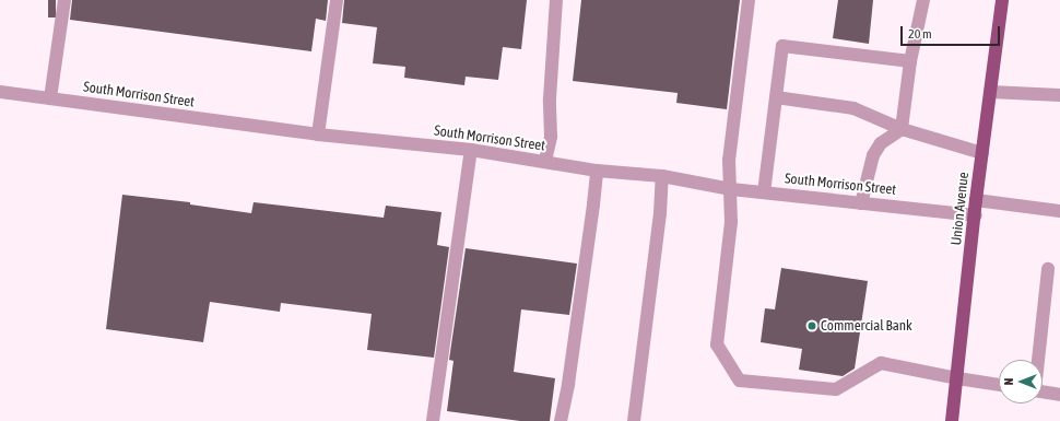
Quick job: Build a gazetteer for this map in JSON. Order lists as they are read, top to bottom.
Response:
{
  "streets": {
    "main road": ["Union Avenue"],
    "street": ["South Morrison Street"]
  },
  "crossings": [
    ["South Morrison Street", "Union Avenue"]
  ],
  "places": ["Commercial Bank"],
  "scale_bar": "20 m",
  "north": "left"
}
